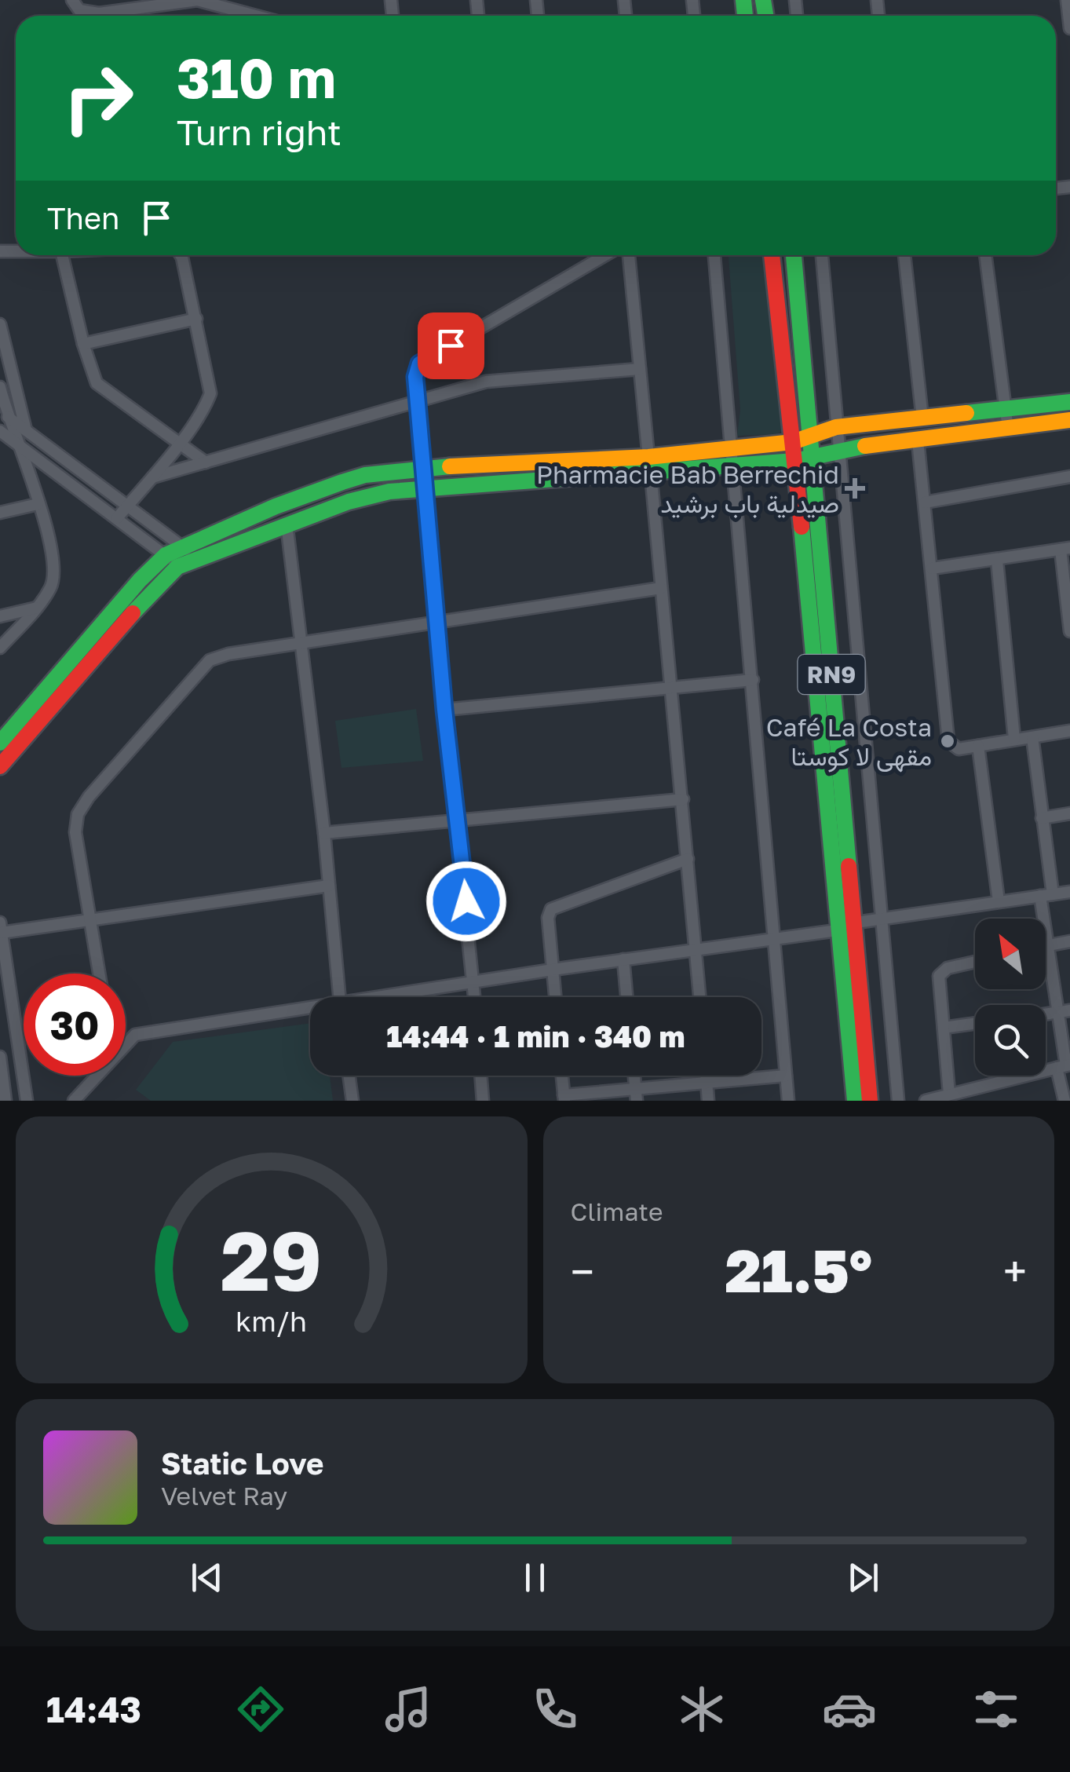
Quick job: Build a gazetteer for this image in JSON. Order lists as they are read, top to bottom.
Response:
{
  "streets": {
    "main road": ["RN9"]
  },
  "places": {
    "health": ["Pharmacie Bab Berrechid صيدلية باب برشيد"],
    "other": ["Café La Costa مقهى لا كوستا"]
  },
  "north": "top left",
  "page": {
    "turn": ["310 m", "Turn right"],
    "then": "Then",
    "limit": "30",
    "trip": "14:44 · 1 min · 340 m",
    "tile": "Climate",
    "heat": ["−", "21.5°", "+"],
    "song": ["Static Love", "Velvet Ray"],
    "tabs": "14:43",
    "gauge": ["29", "km/h"]
  }
}
